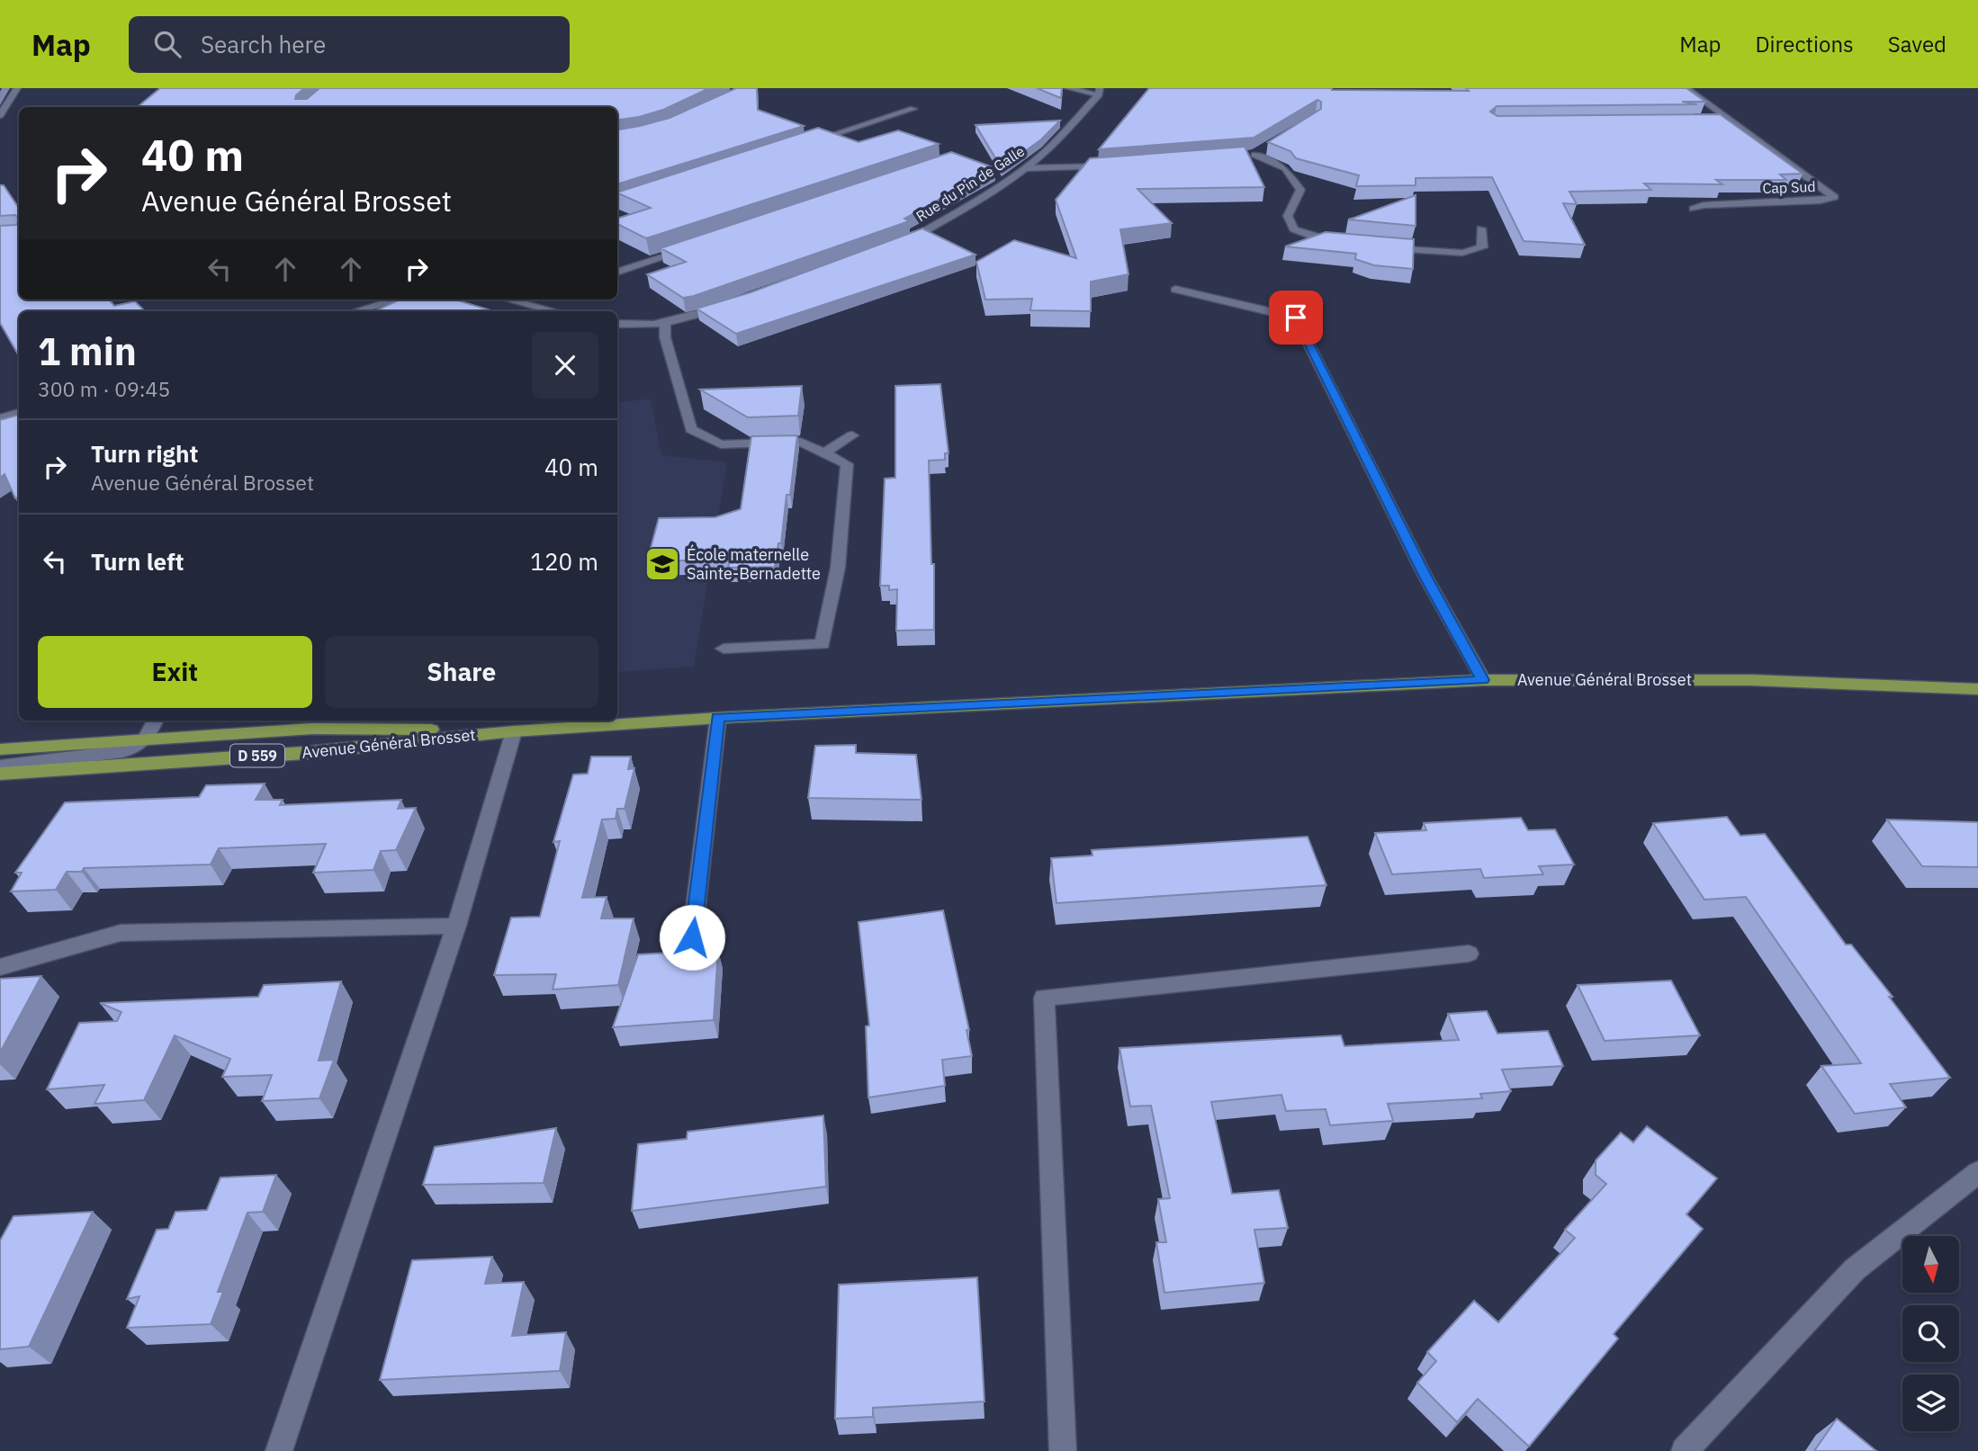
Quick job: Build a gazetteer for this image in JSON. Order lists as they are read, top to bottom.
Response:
{
  "streets": {
    "main road": ["Avenue Général Brosset", "D 559"],
    "street": ["Rue du Pin de Galle", "Cap Sud"]
  },
  "places": {
    "school or university": ["École maternelle Sainte-Bernadette"]
  },
  "north": "bottom",
  "page": {
    "header": "Map",
    "search": "Search here",
    "nav": ["Map", "Directions", "Saved"],
    "turn": ["40 m", "Avenue Général Brosset"],
    "heading": ["1 min", "300 m · 09:45"],
    "list": [
      {
        "name": "Turn right",
        "note": "Avenue Général Brosset",
        "value": "40 m"
      },
      {
        "name": "Turn left",
        "value": "120 m"
      }
    ],
    "buttons": ["Exit", "Share"]
  }
}
